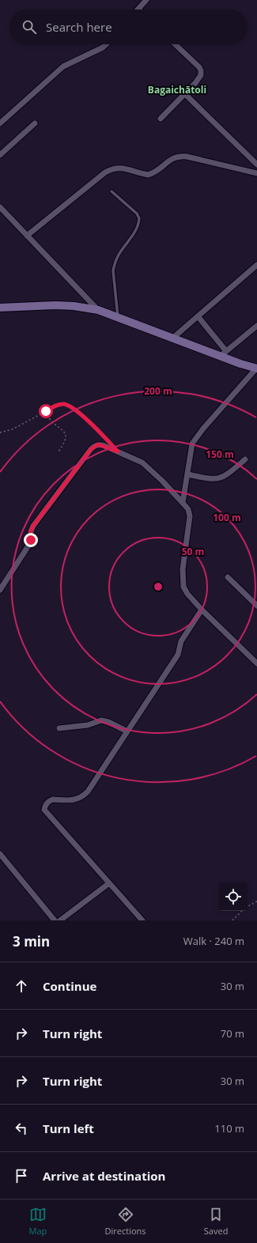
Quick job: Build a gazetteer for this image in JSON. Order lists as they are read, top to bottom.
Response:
{
  "districts": ["Bagaichātoli"],
  "page": {
    "search": "Search here",
    "heading": ["3 min", "Walk · 240 m"],
    "list": [
      ["Continue", "30 m"],
      ["Turn right", "70 m"],
      ["Turn right", "30 m"],
      ["Turn left", "110 m"],
      "Arrive at destination"
    ],
    "nav": ["Map", "Directions", "Saved"]
  },
  "rings": [
    "200 m",
    "150 m",
    "100 m",
    "50 m"
  ]
}
